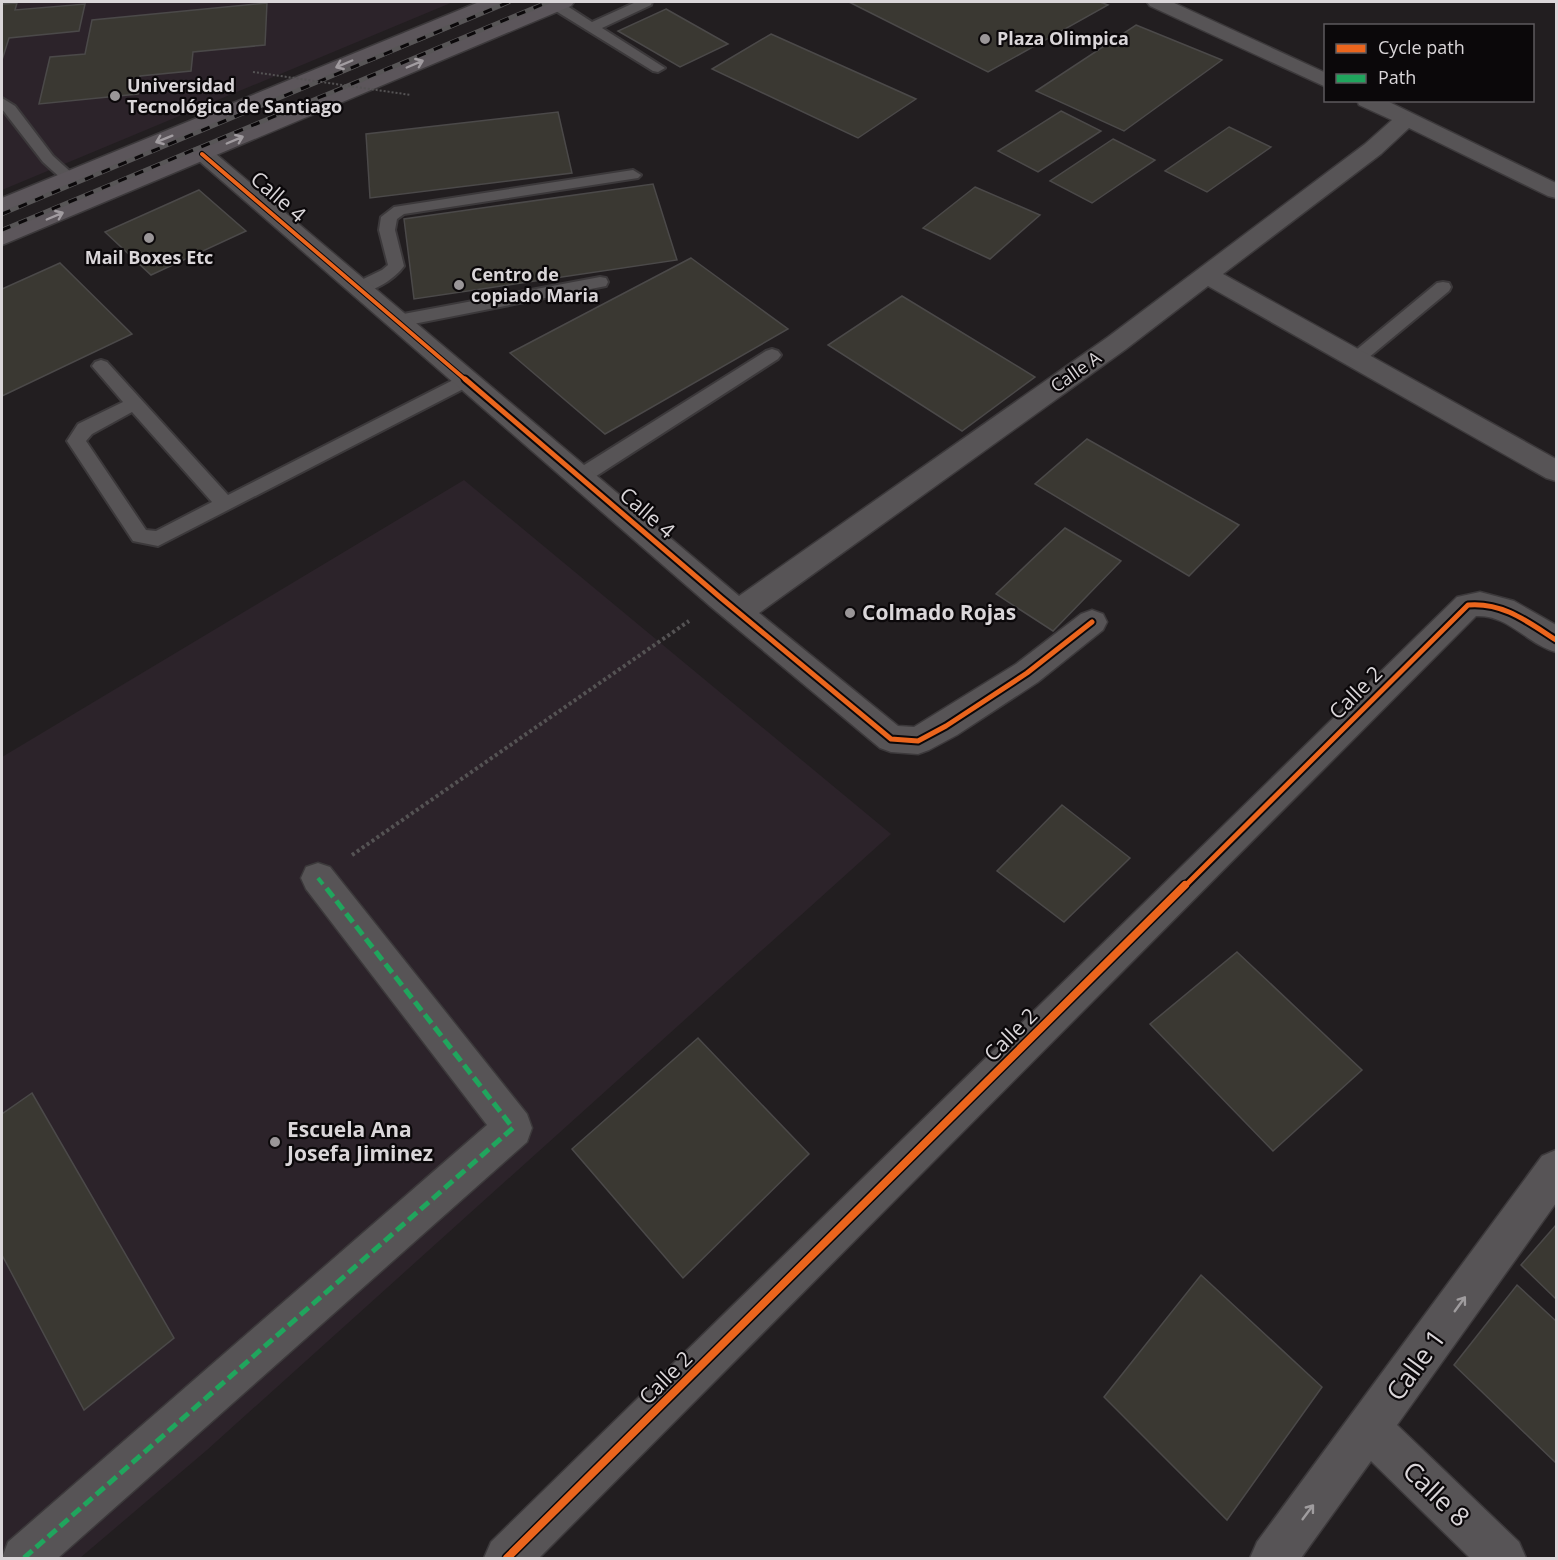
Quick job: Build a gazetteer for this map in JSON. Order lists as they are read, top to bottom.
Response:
{
  "streets": {
    "street": [
      "Calle 4",
      "Calle A",
      "Calle 2",
      "Calle 1",
      "Calle 8"
    ]
  },
  "crossings": [
    ["Calle 4", "Calle A"],
    ["Calle 1", "Calle 8"]
  ],
  "one_way": ["Calle 1"],
  "places": [
    "Plaza Olimpica",
    "Universidad Tecnológica de Santiago",
    "Mail Boxes Etc",
    "Centro de copiado Maria",
    "Colmado Rojas",
    "Escuela Ana Josefa Jiminez"
  ],
  "legend": ["Cycle path", "Path"]
}
